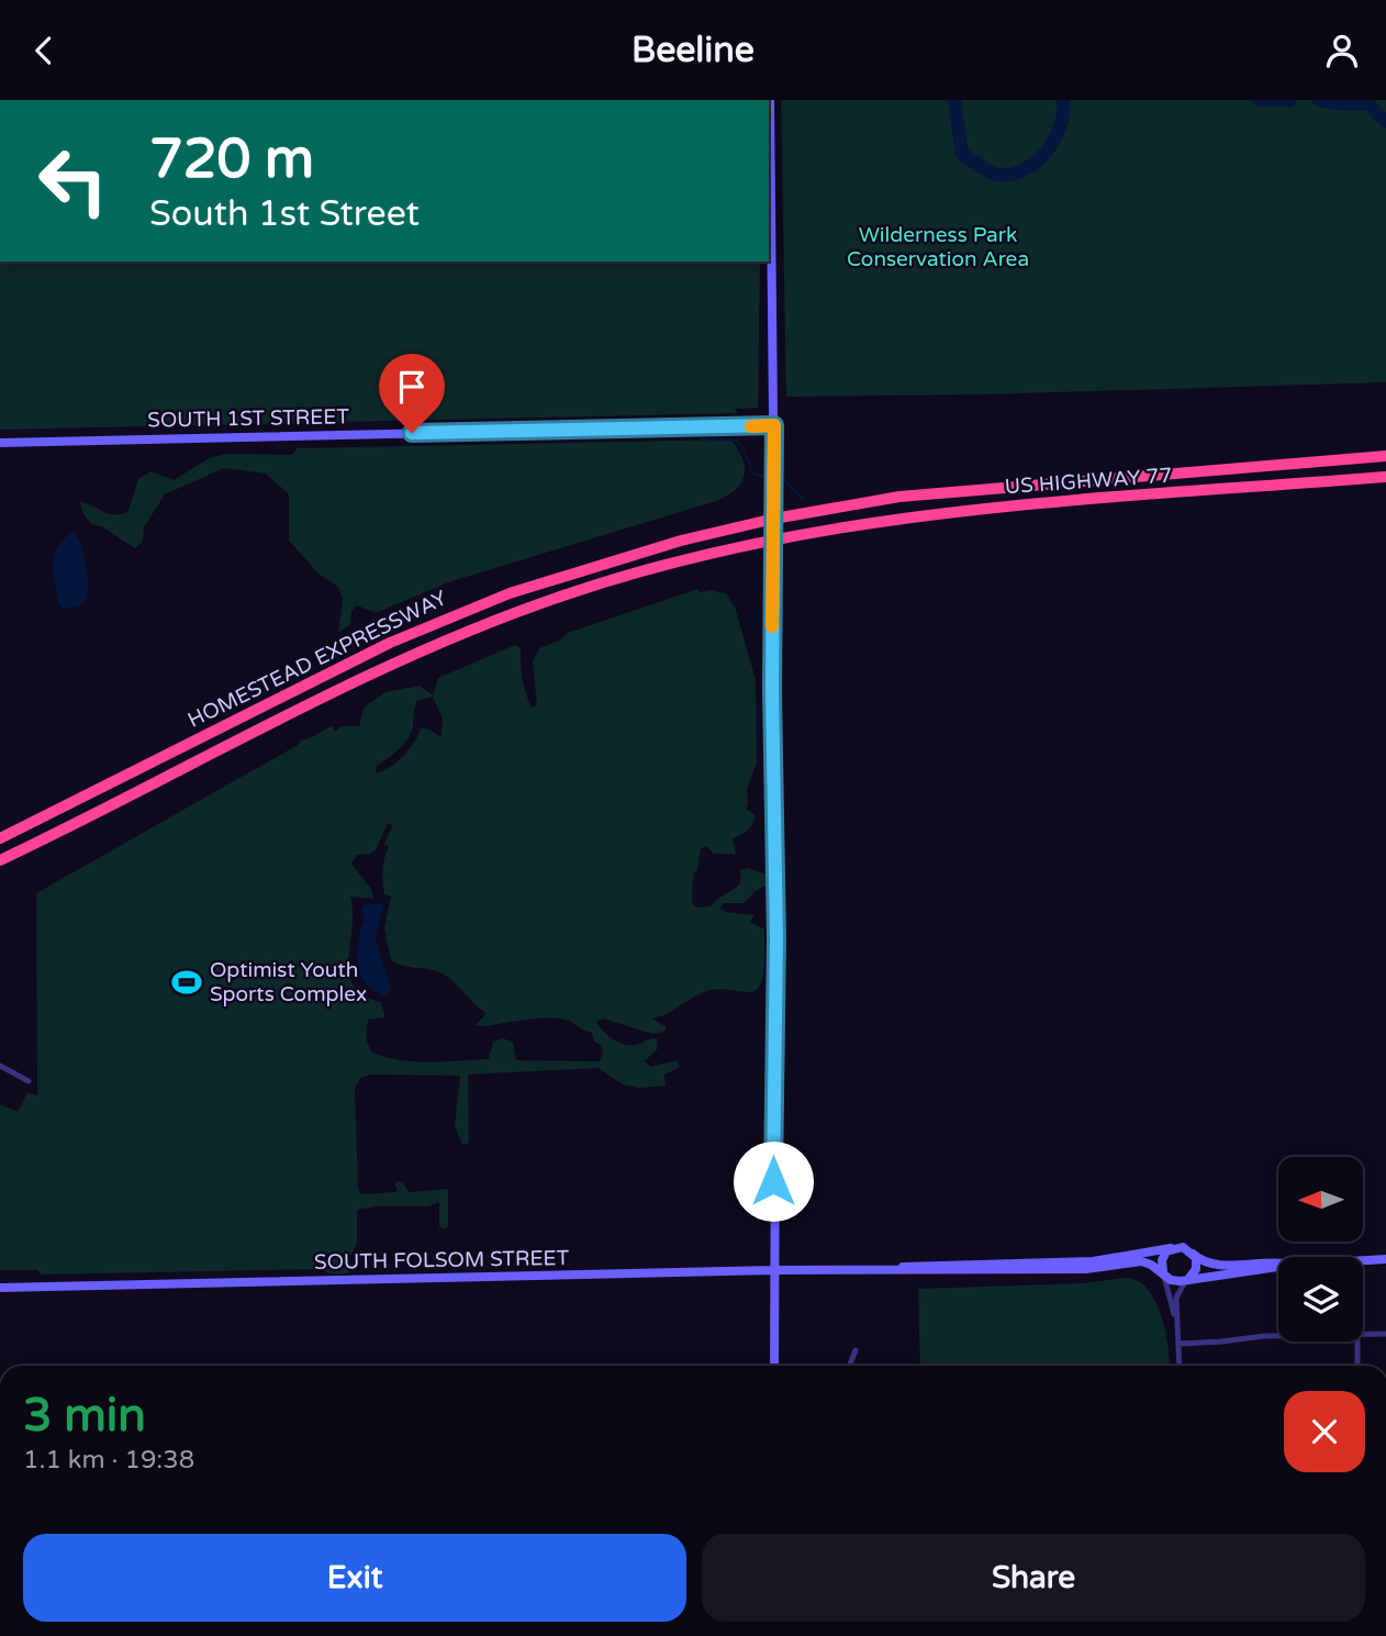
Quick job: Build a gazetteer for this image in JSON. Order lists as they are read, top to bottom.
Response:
{
  "streets": {
    "highway": ["US HIGHWAY 77", "HOMESTEAD EXPRESSWAY"],
    "street": ["SOUTH 1ST STREET", "SOUTH FOLSOM STREET"]
  },
  "crossings": [
    ["US HIGHWAY 77", "HOMESTEAD EXPRESSWAY"]
  ],
  "parks": ["Wilderness Park Conservation Area"],
  "places": {
    "sports": ["Optimist Youth Sports Complex"]
  },
  "north": "left",
  "page": {
    "header": "Beeline",
    "turn": ["720 m", "South 1st Street"],
    "heading": ["3 min", "1.1 km · 19:38"],
    "buttons": ["Exit", "Share"]
  }
}
